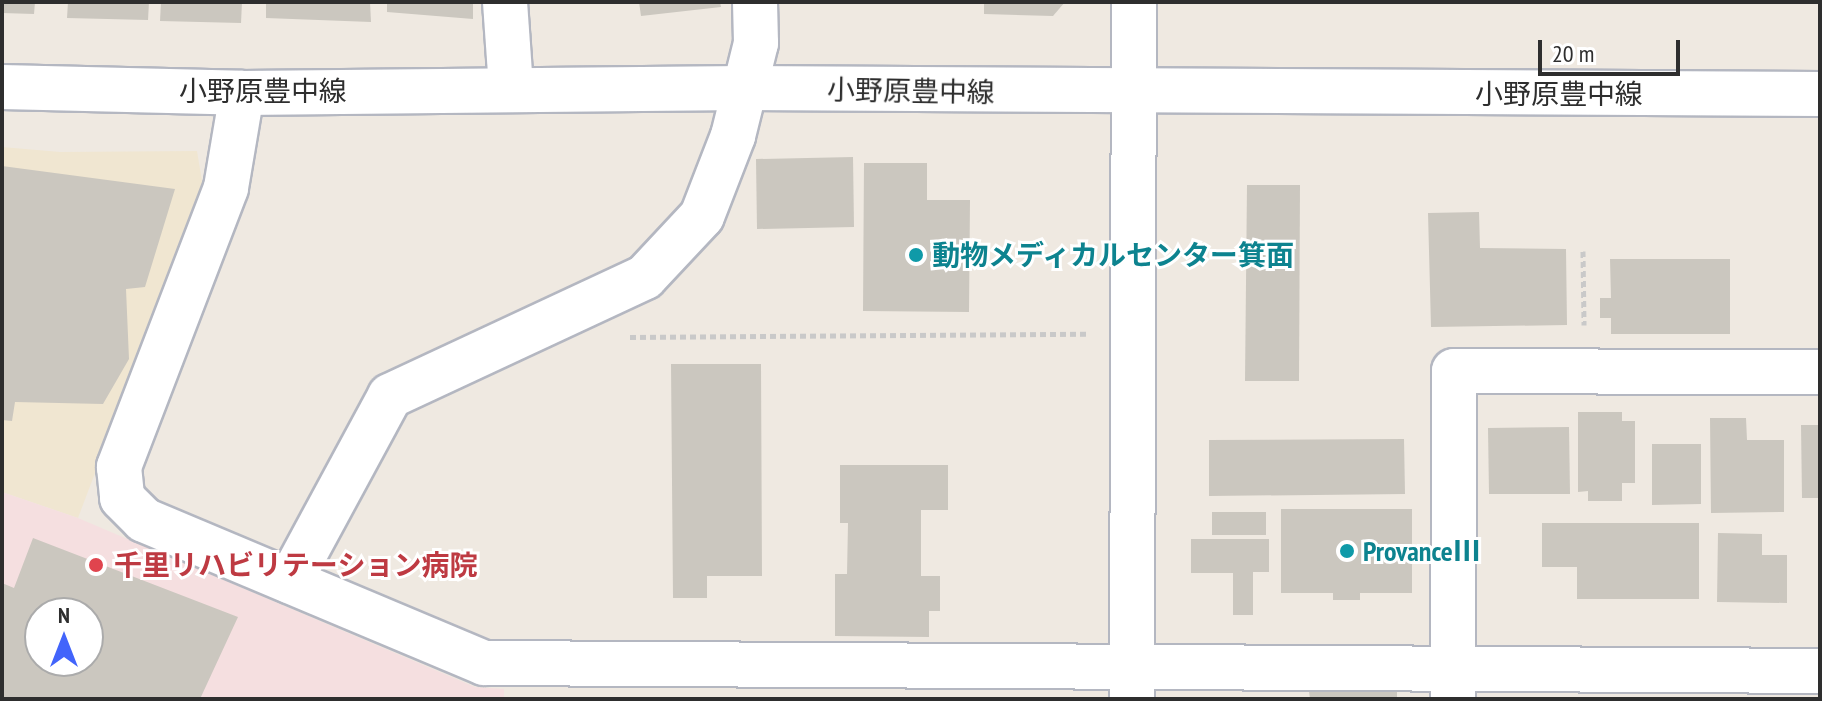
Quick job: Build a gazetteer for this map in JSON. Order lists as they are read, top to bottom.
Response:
{
  "streets": {
    "street": ["小野原豊中線"]
  },
  "places": ["動物メディカルセンター箕面", "ProvanceⅢ", "千里リハビリテーション病院"],
  "scale_bar": "20 m",
  "north": "top"
}
